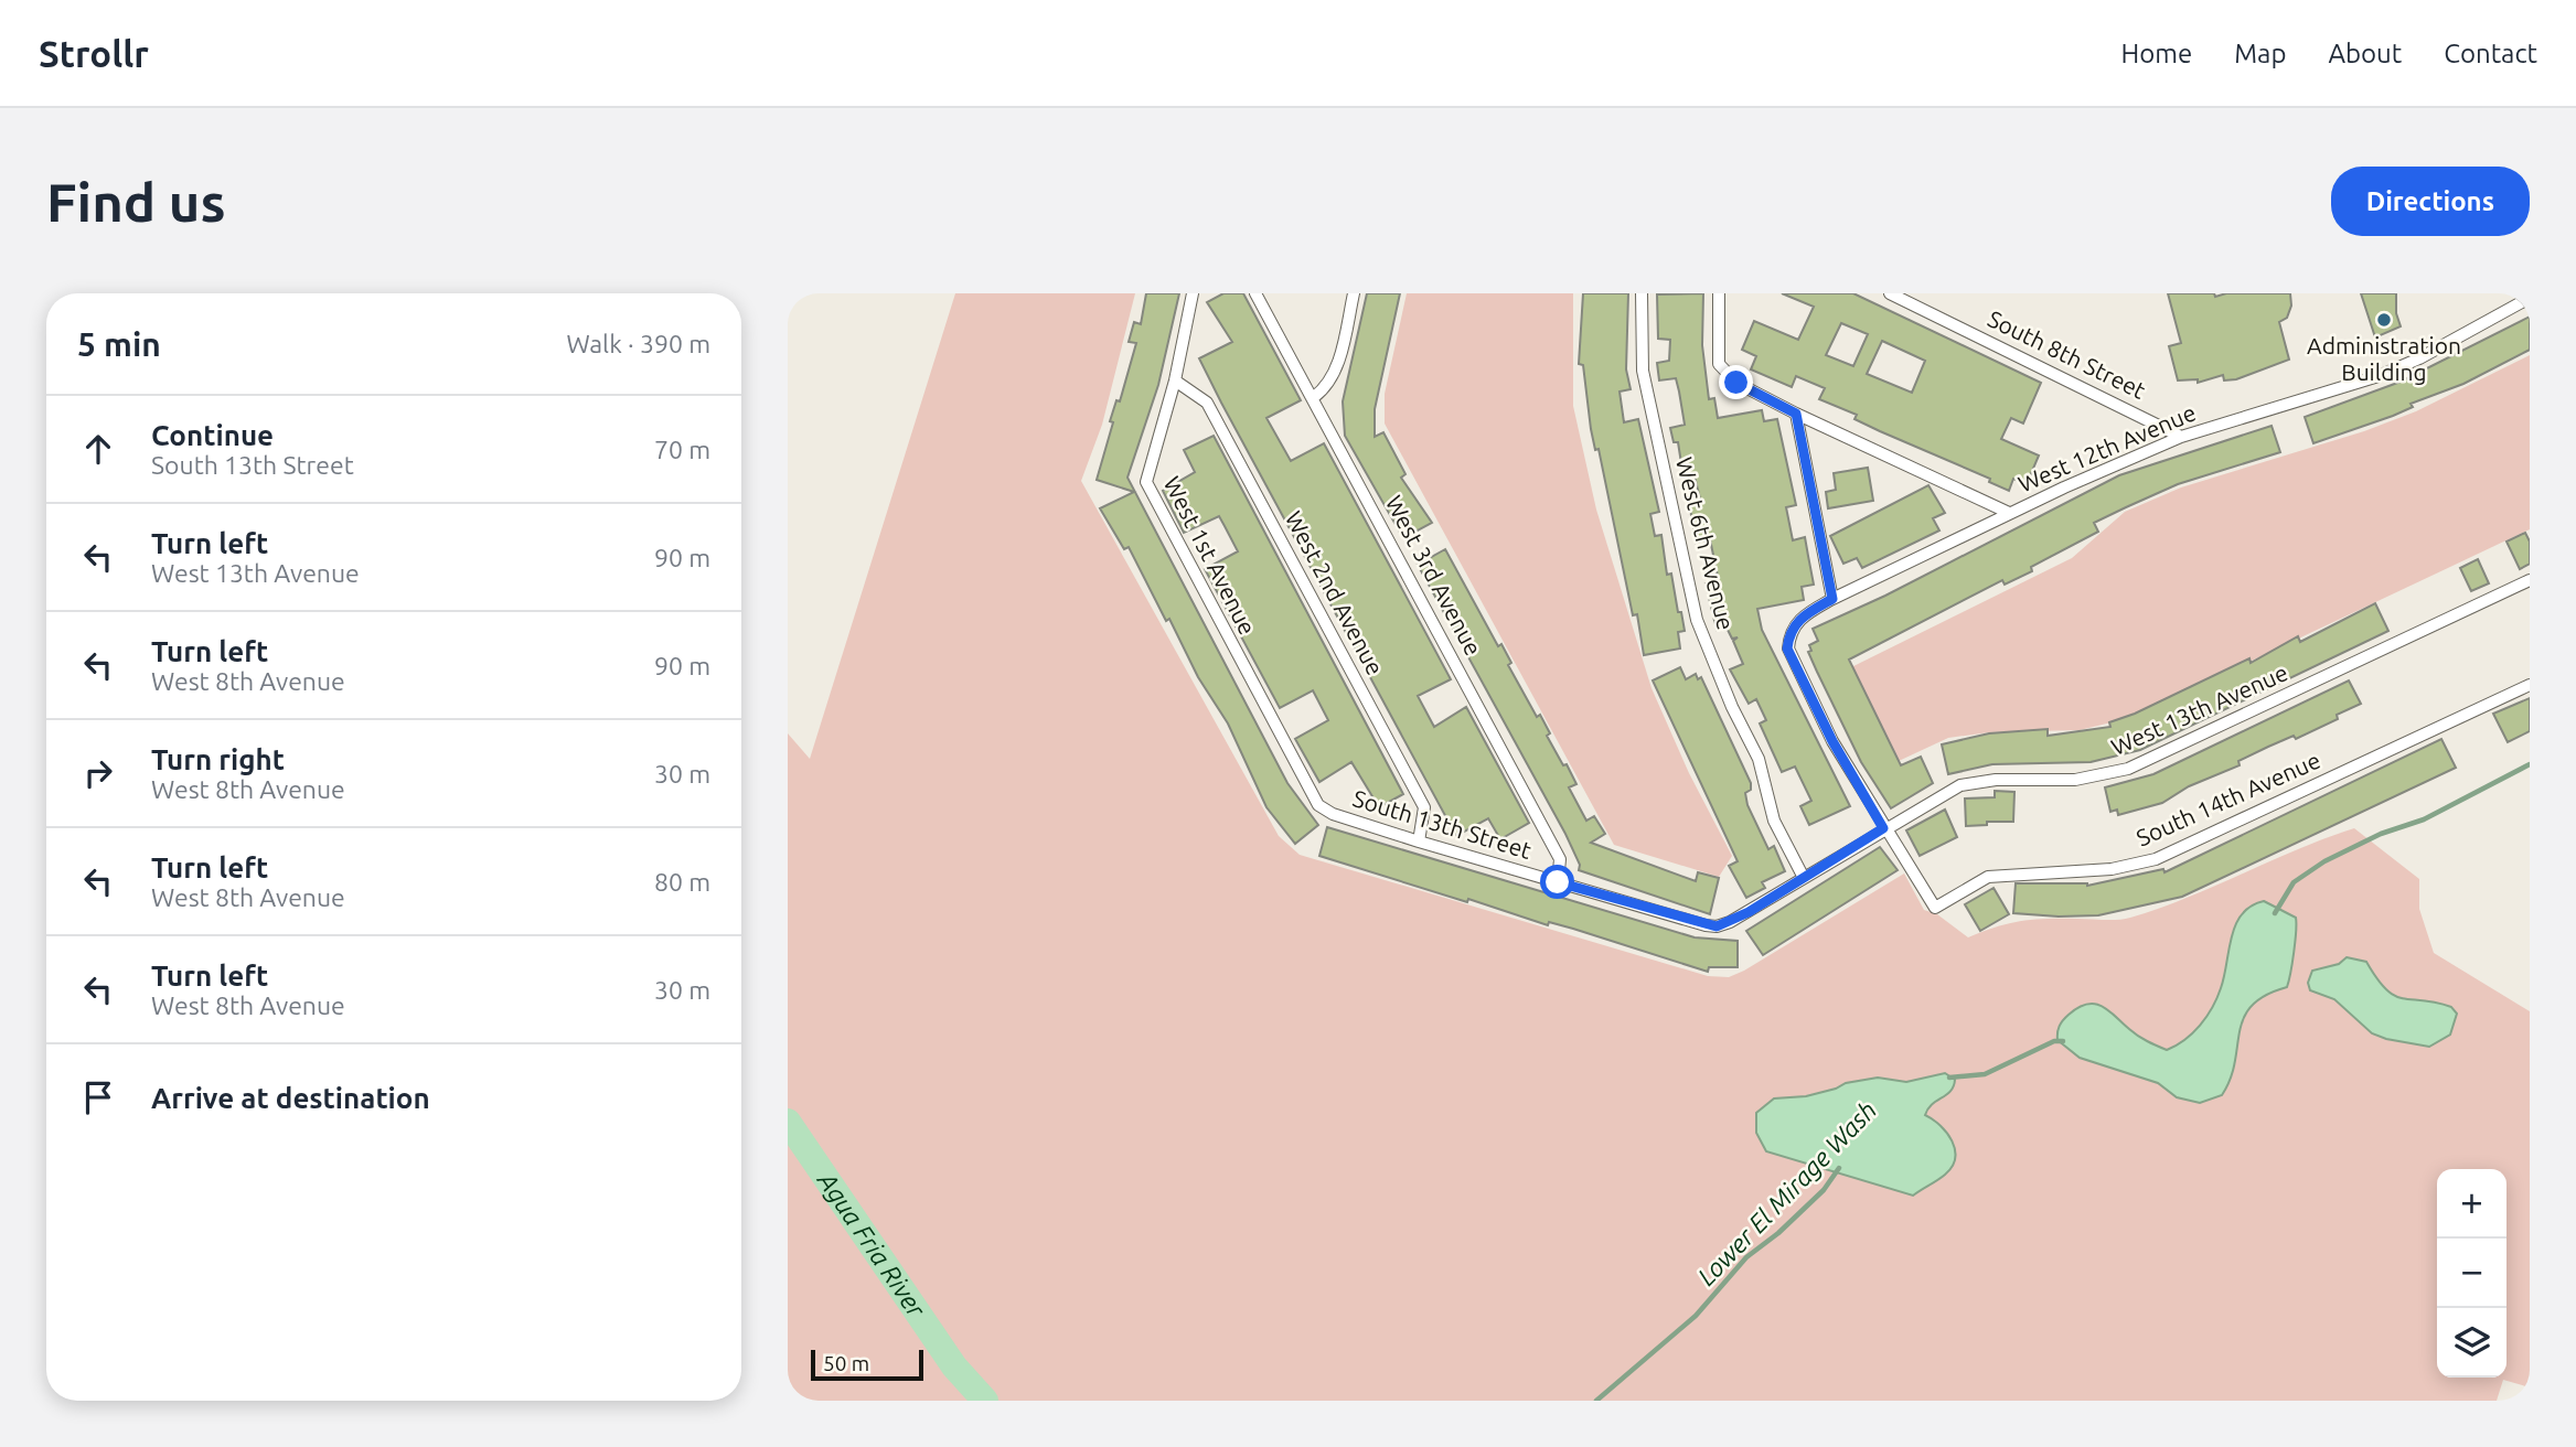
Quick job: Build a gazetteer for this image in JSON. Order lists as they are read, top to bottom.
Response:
{
  "streets": {
    "street": [
      "South 8th Street",
      "West 12th Avenue",
      "West 6th Avenue",
      "West 1st Avenue",
      "West 3rd Avenue",
      "West 2nd Avenue",
      "West 13th Avenue",
      "South 14th Avenue",
      "South 13th Street"
    ]
  },
  "crossings": [
    ["South 8th Street", "West 12th Avenue"],
    ["West 12th Avenue", "West 13th Avenue"],
    ["West 12th Avenue", "South 14th Avenue"],
    ["West 6th Avenue", "West 13th Avenue"],
    ["West 1st Avenue", "West 2nd Avenue"],
    ["West 1st Avenue", "South 13th Street"],
    ["West 3rd Avenue", "South 13th Street"],
    ["West 2nd Avenue", "South 13th Street"],
    ["West 13th Avenue", "South 14th Avenue"],
    ["West 13th Avenue", "South 13th Street"]
  ],
  "water": ["Lower El Mirage Wash", "Agua Fria River"],
  "places": ["Administration Building"],
  "scale_bar": "50 m",
  "page": {
    "header": "Strollr",
    "nav": [
      "Home",
      "Map",
      "About",
      "Contact"
    ],
    "buttons": "Directions",
    "title": "Find us",
    "heading": ["5 min", "Walk · 390 m"],
    "list": [
      ["Continue", "South 13th Street", "70 m"],
      ["Turn left", "West 13th Avenue", "90 m"],
      ["Turn left", "West 8th Avenue", "90 m"],
      ["Turn right", "West 8th Avenue", "30 m"],
      ["Turn left", "West 8th Avenue", "80 m"],
      ["Turn left", "West 8th Avenue", "30 m"],
      "Arrive at destination"
    ],
    "map_buttons": ["+", "−"],
    "scale": "50 m"
  }
}
